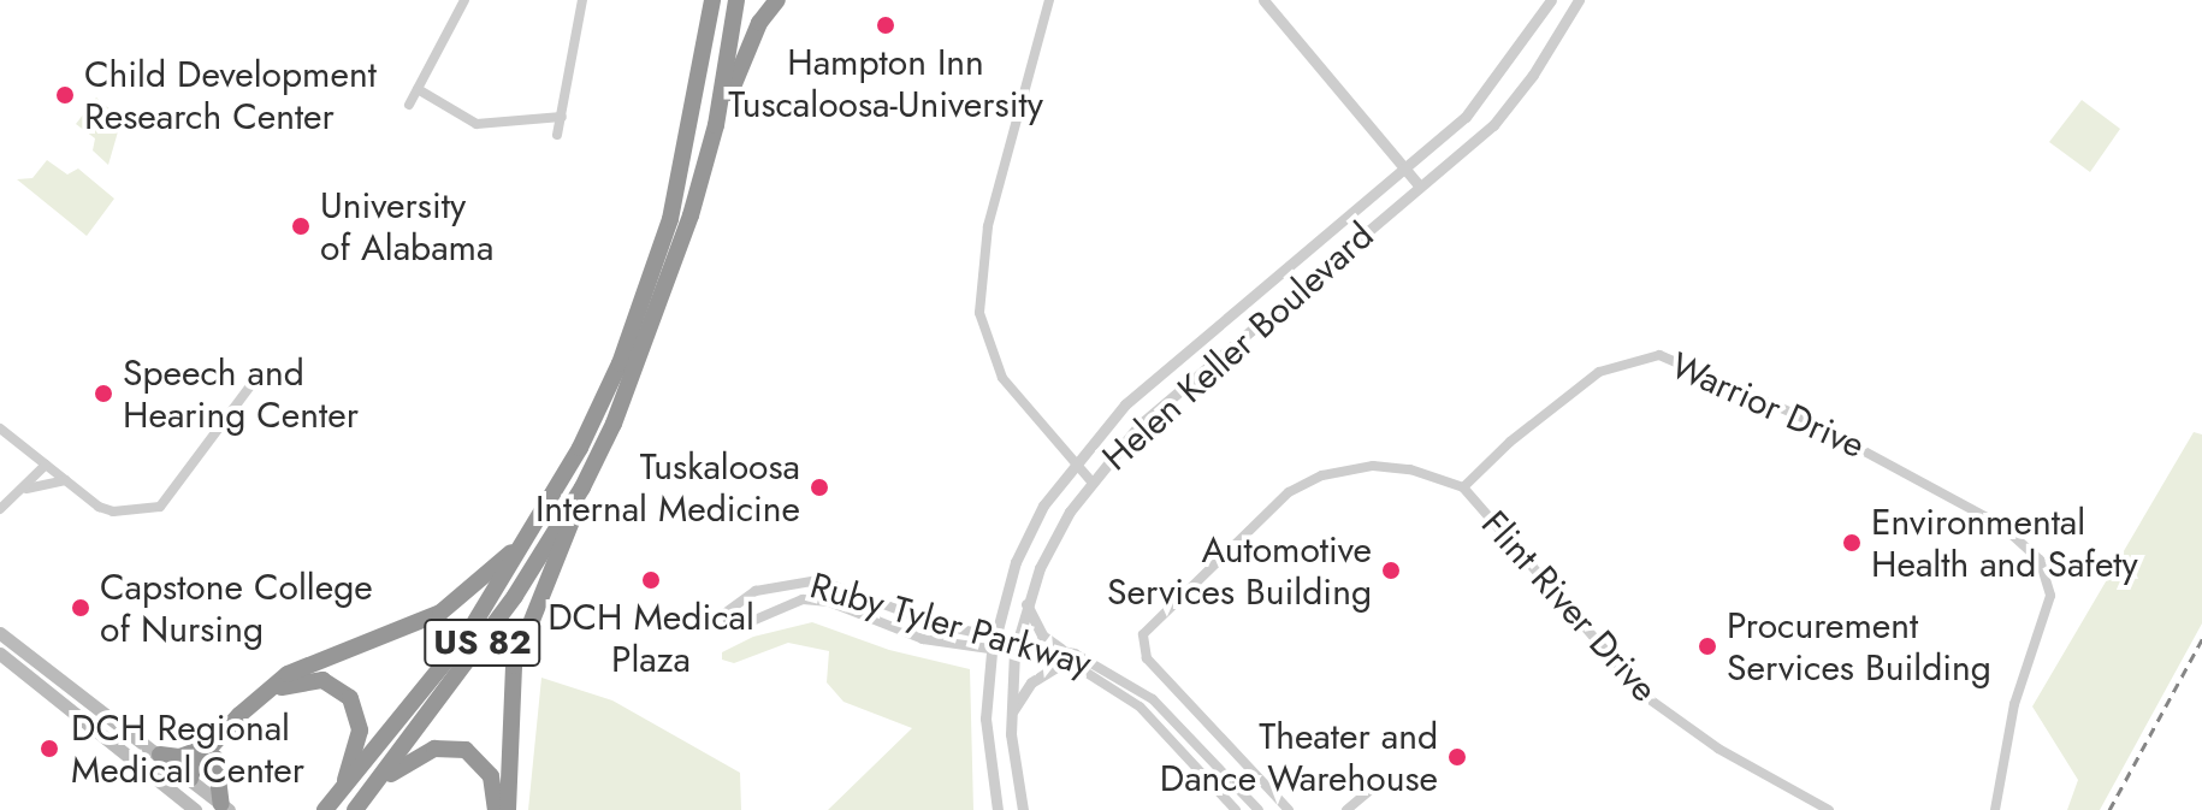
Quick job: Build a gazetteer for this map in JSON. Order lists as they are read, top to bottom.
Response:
{
  "streets": {
    "highway": ["US 82"],
    "street": [
      "Helen Keller Boulevard",
      "Warrior Drive",
      "Flint River Drive",
      "Ruby Tyler Parkway"
    ]
  },
  "crossings": [
    ["Helen Keller Boulevard", "Ruby Tyler Parkway"],
    ["Warrior Drive", "Flint River Drive"]
  ],
  "places": [
    "Hampton Inn Tuscaloosa-University",
    "Child Development Research Center",
    "University of Alabama",
    "Speech and Hearing Center",
    "Tuskaloosa Internal Medicine",
    "Environmental Health and Safety",
    "Automotive Services Building",
    "DCH Medical Plaza",
    "Capstone College of Nursing",
    "Procurement Services Building",
    "DCH Regional Medical Center",
    "Theater and Dance Warehouse"
  ]
}
